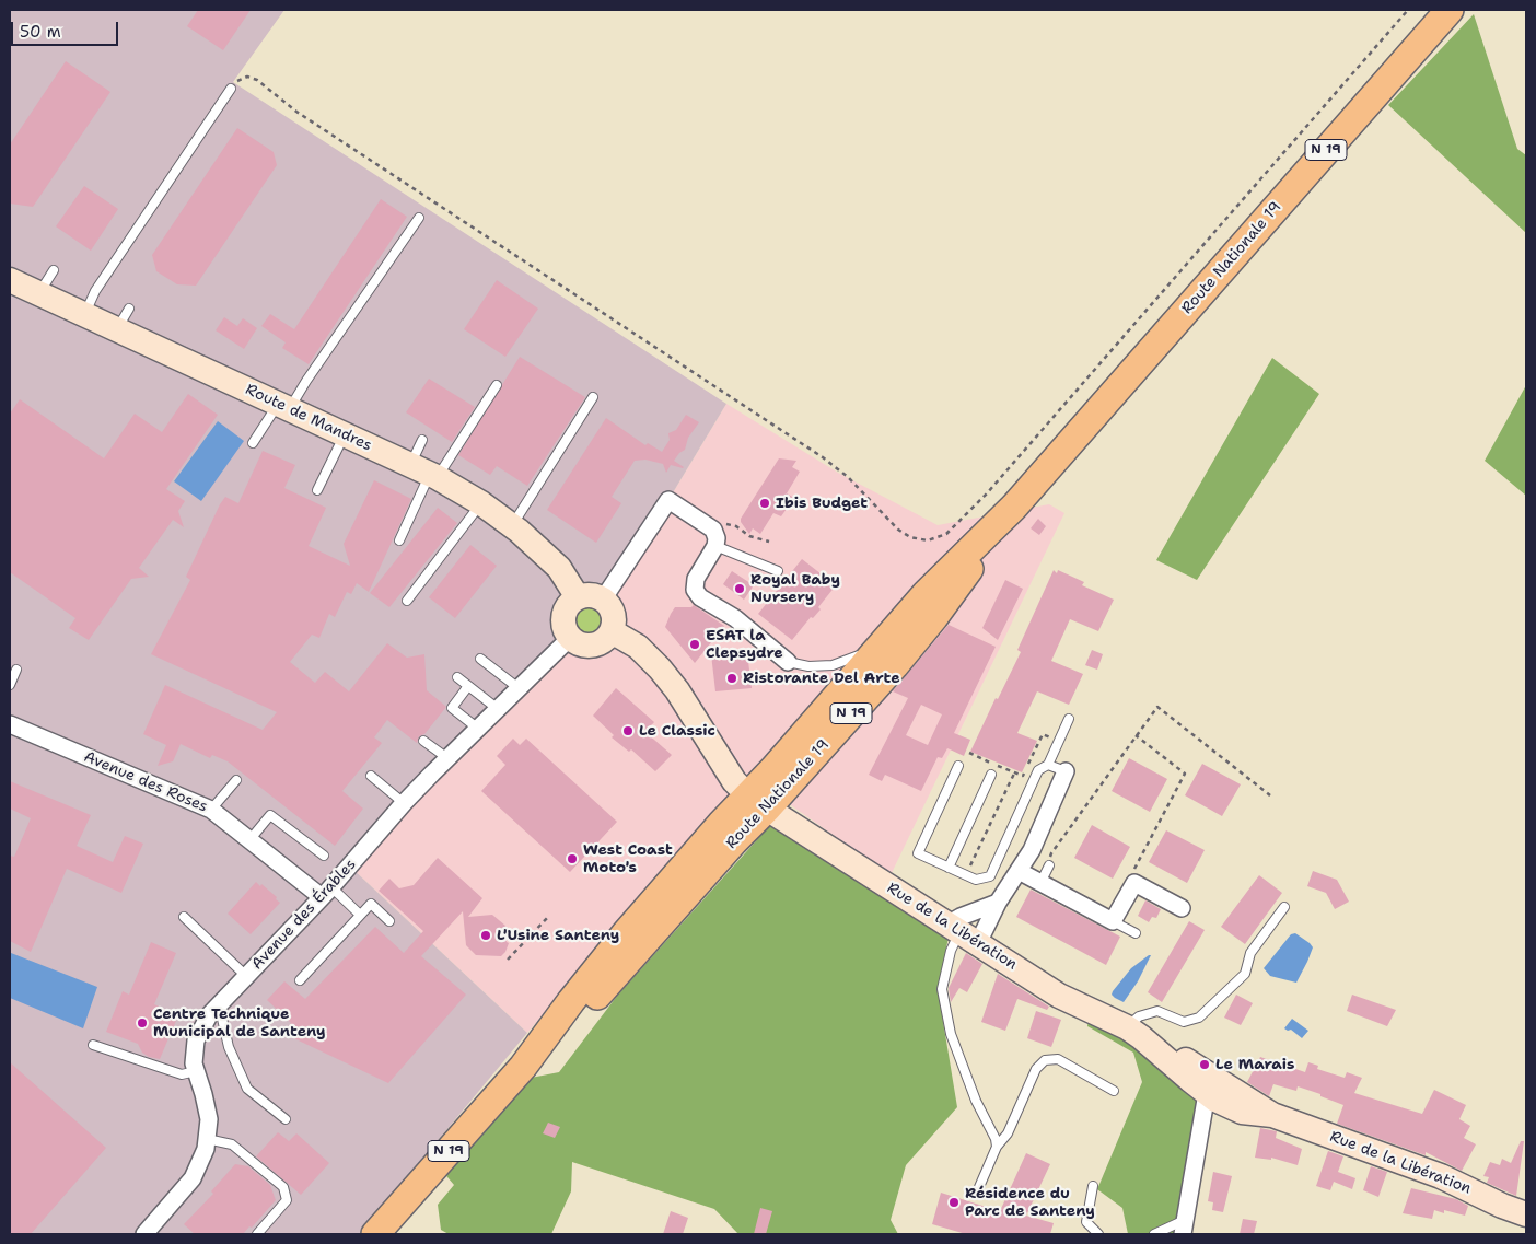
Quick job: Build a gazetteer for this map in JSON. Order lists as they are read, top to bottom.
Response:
{
  "streets": {
    "main road": ["N 19", "Route Nationale 19"],
    "street": [
      "Route de Mandres",
      "Avenue des Roses",
      "Avenue des Érables",
      "Rue de la Libération"
    ]
  },
  "crossings": [
    ["Route Nationale 19", "Rue de la Libération"],
    ["Route de Mandres", "Avenue des Érables"],
    ["Avenue des Roses", "Avenue des Érables"]
  ],
  "places": [
    "Ibis Budget",
    "Royal Baby Nursery",
    "ESAT la Clepsydre",
    "Ristorante Del Arte",
    "Le Classic",
    "West Coast Moto's",
    "L'Usine Santeny",
    "Centre Technique Municipal de Santeny",
    "Le Marais",
    "Résidence du Parc de Santeny"
  ],
  "scale_bar": "50 m"
}
